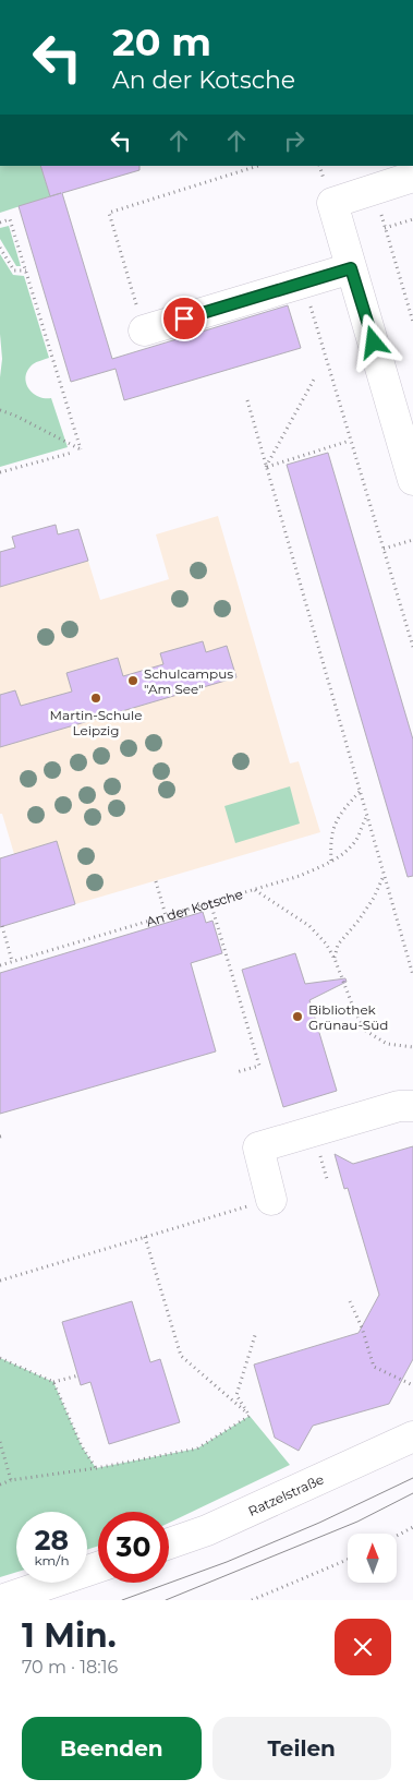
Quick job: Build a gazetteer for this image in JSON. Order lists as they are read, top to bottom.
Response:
{
  "streets": {
    "street": ["Ratzelstraße"],
    "path": ["An der Kotsche"]
  },
  "places": ["Schulcampus \"Am See\"", "Martin-Schule Leipzig", "Bibliothek Grünau-Süd"],
  "north": "top",
  "page": {
    "turn": ["20 m", "An der Kotsche"],
    "speed": "28 km/h",
    "limit": "30",
    "heading": ["1 Min.", "70 m · 18:16"],
    "buttons": ["Beenden", "Teilen"]
  }
}
